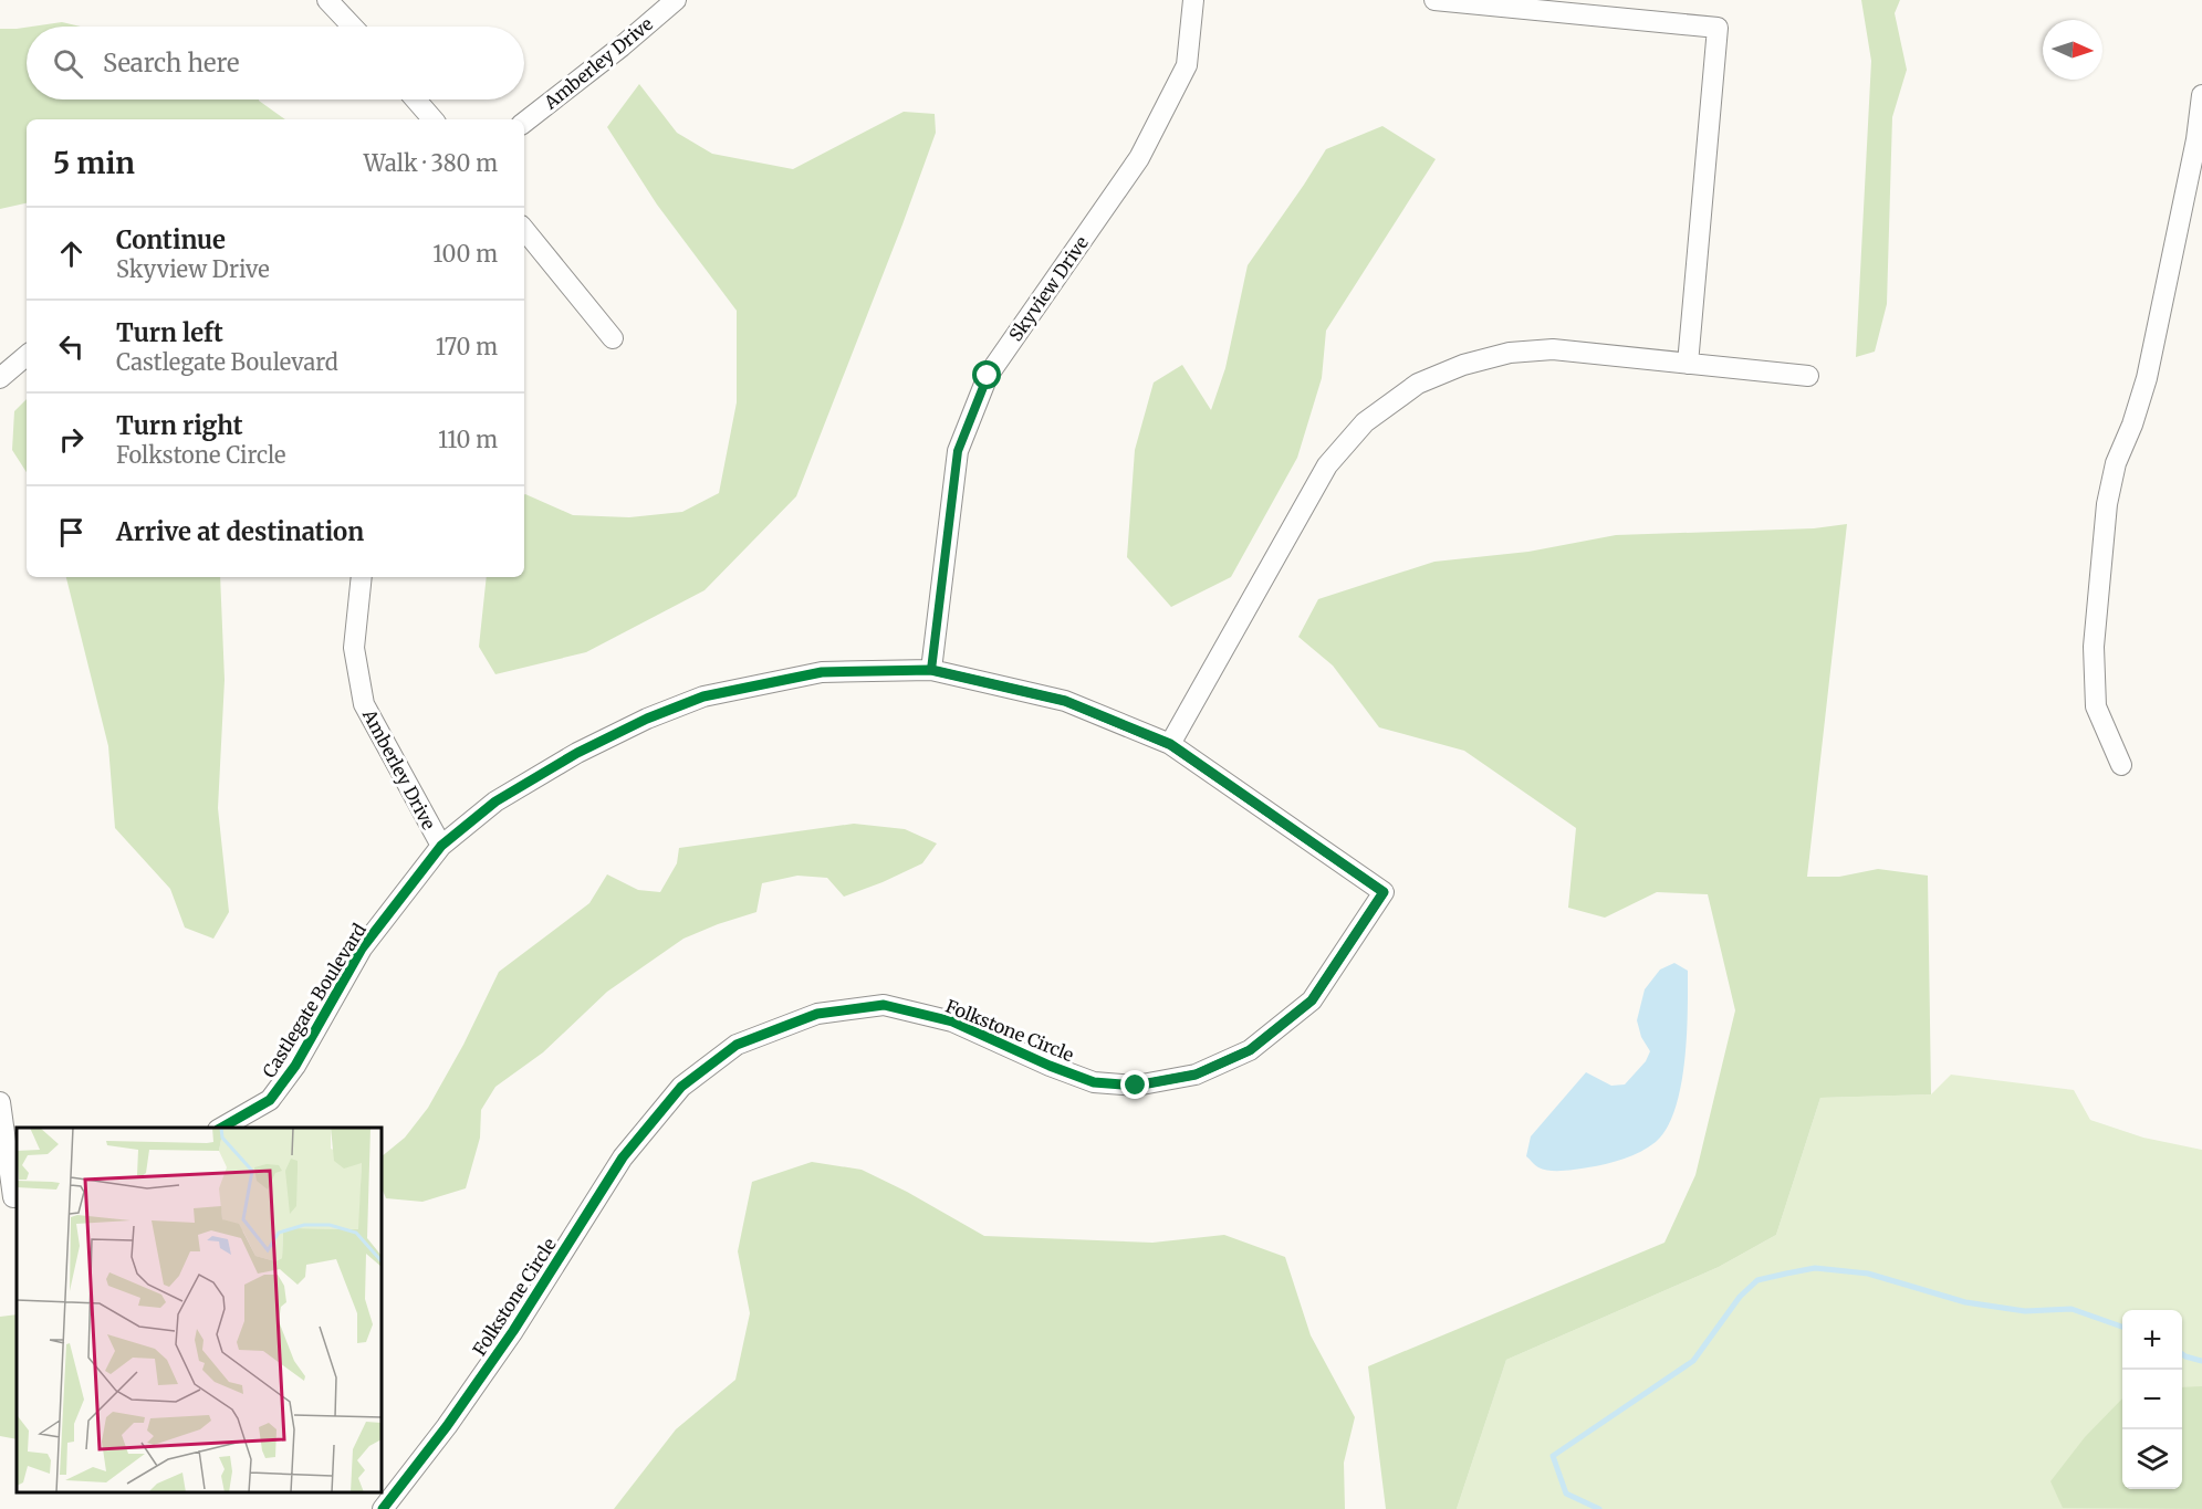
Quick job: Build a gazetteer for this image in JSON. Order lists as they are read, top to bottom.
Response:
{
  "streets": {
    "street": [
      "Amberley Drive",
      "Skyview Drive",
      "Castlegate Boulevard",
      "Folkstone Circle"
    ]
  },
  "crossings": [
    ["Amberley Drive", "Castlegate Boulevard"],
    ["Skyview Drive", "Castlegate Boulevard"],
    ["Castlegate Boulevard", "Folkstone Circle"]
  ],
  "north": "right",
  "page": {
    "search": "Search here",
    "heading": ["5 min", "Walk · 380 m"],
    "list": [
      ["Continue", "Skyview Drive", "100 m"],
      ["Turn left", "Castlegate Boulevard", "170 m"],
      ["Turn right", "Folkstone Circle", "110 m"],
      "Arrive at destination"
    ],
    "map_buttons": ["+", "−"]
  }
}
